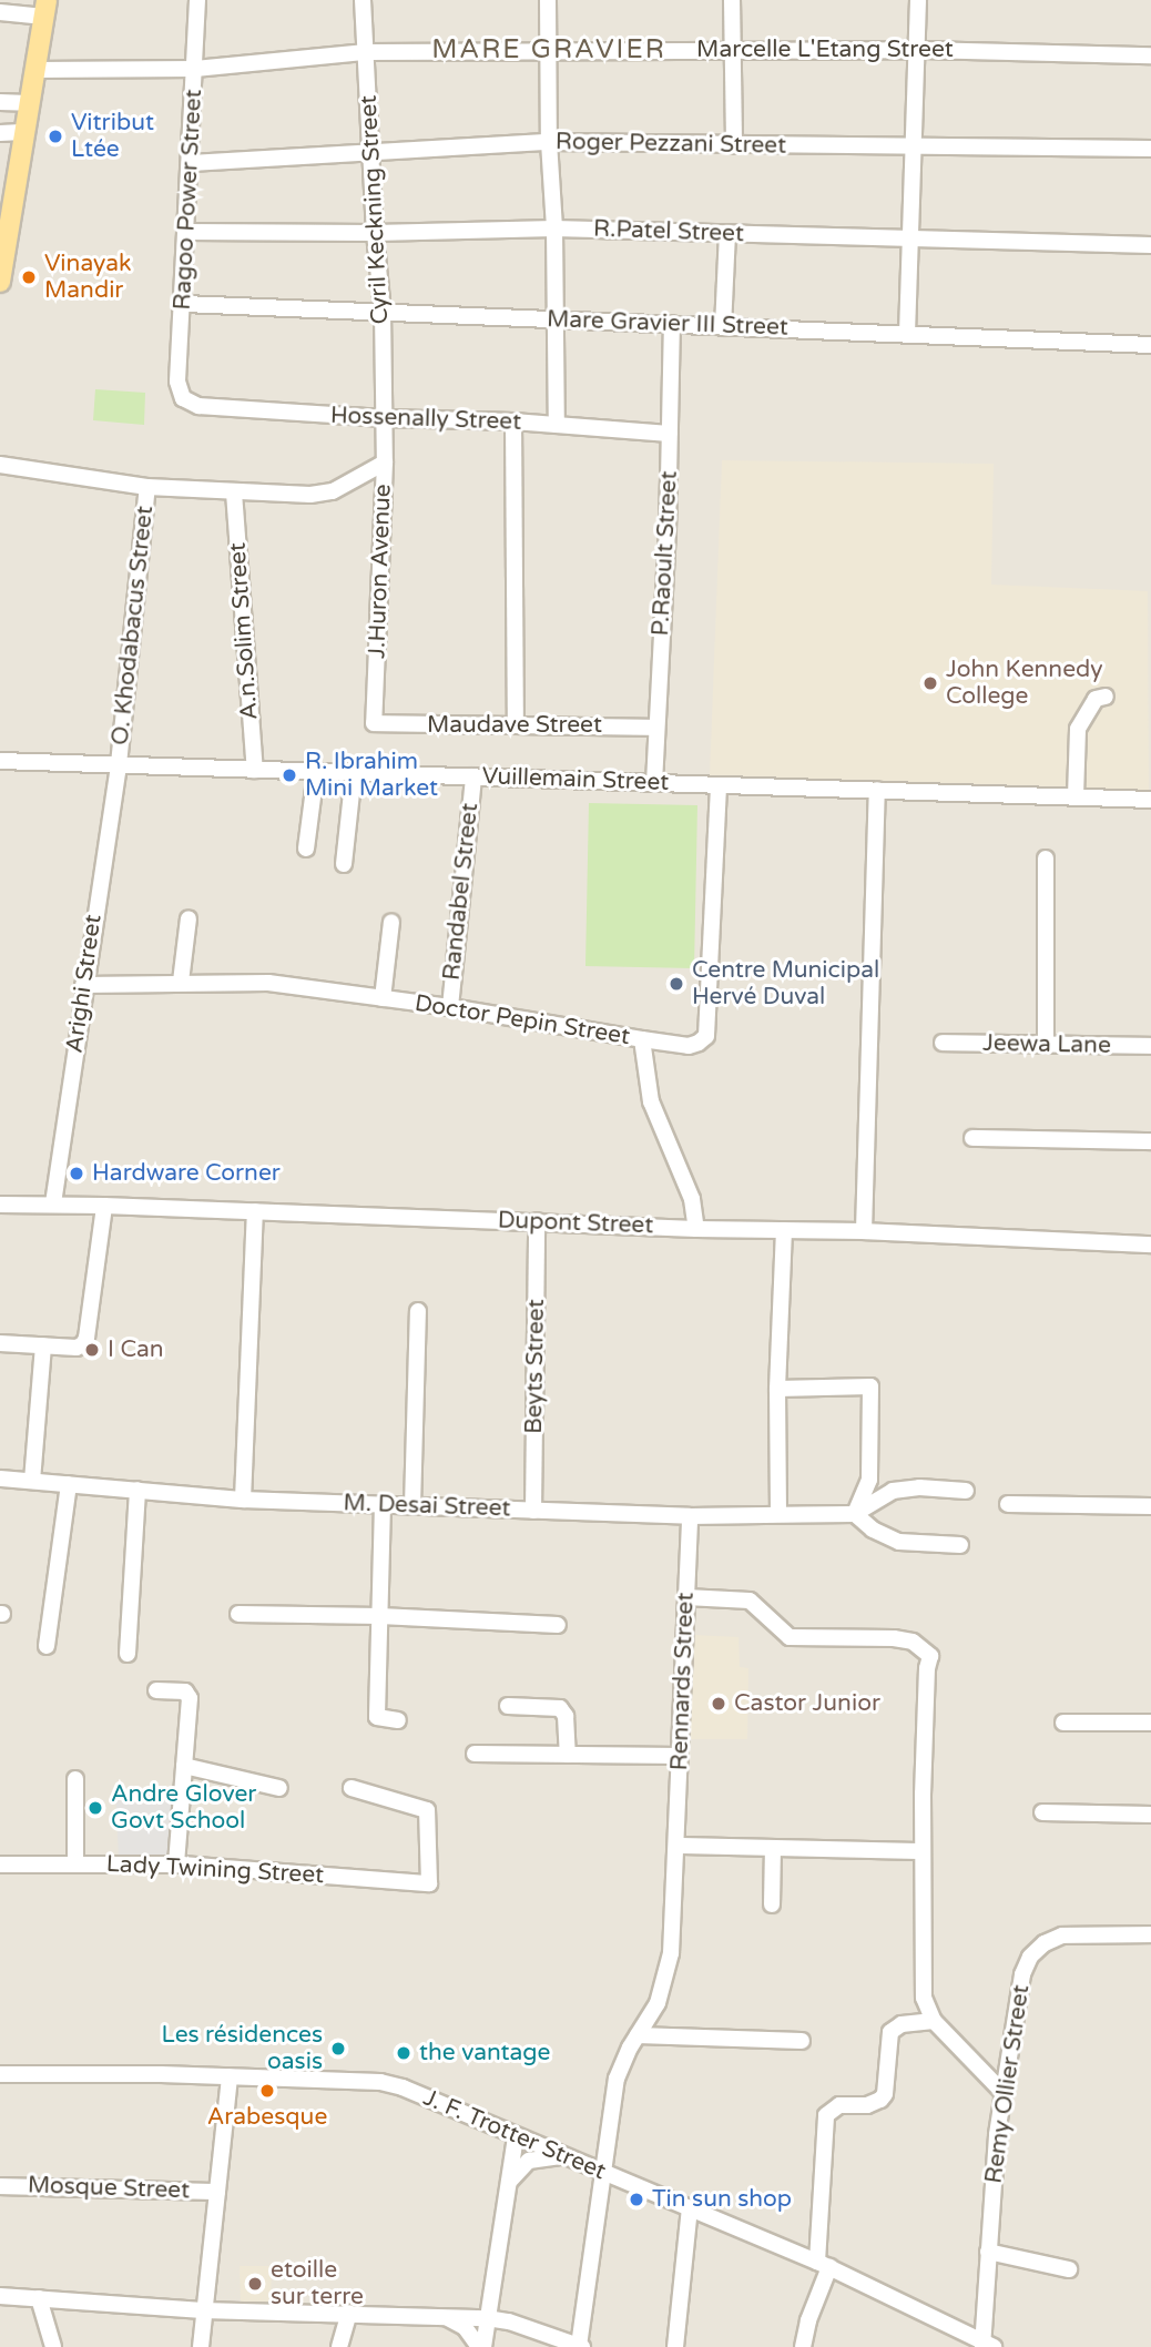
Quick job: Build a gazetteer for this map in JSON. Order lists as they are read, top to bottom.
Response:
{
  "streets": {
    "street": [
      "Marcelle L'Etang Street",
      "Roger Pezzani Street",
      "Ragoo Power Street",
      "Cyril Keckning Street",
      "R.Patel Street",
      "Mare Gravier III Street",
      "Hossenally Street",
      "P.Raoult Street",
      "J.Huron Avenue",
      "O. Khodabacus Street",
      "A.n.Solim Street",
      "Maudave Street",
      "Vuillemain Street",
      "Randabel Street",
      "Arighi Street",
      "Doctor Pepin Street",
      "Jeewa Lane",
      "Dupont Street",
      "Beyts Street",
      "M. Desai Street",
      "Rennards Street",
      "Lady Twining Street",
      "Remy Ollier Street",
      "J. F. Trotter Street",
      "Mosque Street"
    ]
  },
  "crossings": [
    ["Marcelle L'Etang Street", "Ragoo Power Street"],
    ["Marcelle L'Etang Street", "Cyril Keckning Street"],
    ["Roger Pezzani Street", "Ragoo Power Street"],
    ["Roger Pezzani Street", "Cyril Keckning Street"],
    ["Ragoo Power Street", "R.Patel Street"],
    ["Ragoo Power Street", "Mare Gravier III Street"],
    ["Ragoo Power Street", "Hossenally Street"],
    ["Cyril Keckning Street", "R.Patel Street"],
    ["Cyril Keckning Street", "Mare Gravier III Street"],
    ["Cyril Keckning Street", "Hossenally Street"],
    ["Cyril Keckning Street", "J.Huron Avenue"],
    ["Mare Gravier III Street", "P.Raoult Street"],
    ["Hossenally Street", "P.Raoult Street"],
    ["Hossenally Street", "J.Huron Avenue"],
    ["P.Raoult Street", "Maudave Street"],
    ["P.Raoult Street", "Vuillemain Street"],
    ["J.Huron Avenue", "Maudave Street"],
    ["O. Khodabacus Street", "Vuillemain Street"],
    ["O. Khodabacus Street", "Arighi Street"],
    ["A.n.Solim Street", "Vuillemain Street"],
    ["Vuillemain Street", "Randabel Street"],
    ["Vuillemain Street", "Arighi Street"],
    ["Vuillemain Street", "Doctor Pepin Street"],
    ["Randabel Street", "Doctor Pepin Street"],
    ["Arighi Street", "Doctor Pepin Street"],
    ["Arighi Street", "Dupont Street"],
    ["Dupont Street", "Beyts Street"],
    ["Beyts Street", "M. Desai Street"],
    ["M. Desai Street", "Rennards Street"],
    ["Rennards Street", "J. F. Trotter Street"],
    ["Remy Ollier Street", "J. F. Trotter Street"]
  ],
  "districts": ["MARE GRAVIER"],
  "places": [
    "Vitribut Ltée",
    "Vinayak Mandir",
    "John Kennedy College",
    "R. Ibrahim Mini Market",
    "Centre Municipal Hervé Duval",
    "Hardware Corner",
    "I Can",
    "Castor Junior",
    "Andre Glover Govt School",
    "Les résidences oasis",
    "the vantage",
    "Arabesque",
    "Tin sun shop",
    "etoille sur terre"
  ]
}
